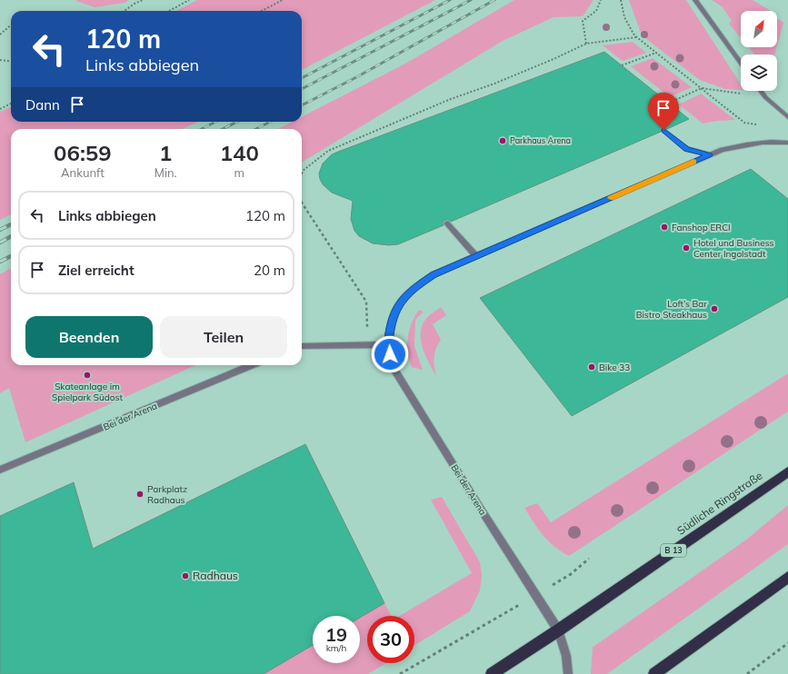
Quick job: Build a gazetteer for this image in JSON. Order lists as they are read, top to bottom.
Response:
{
  "streets": {
    "main road": ["Südliche Ringstraße", "B 13"],
    "street": ["Bei der Arena"]
  },
  "crossings": [
    ["Bei der Arena", "Südliche Ringstraße"]
  ],
  "places": [
    "Parkhaus Arena",
    "Fanshop ERCI",
    "Hotel und Business Center Ingolstadt",
    "Loft’s Bar Bistro Steakhaus",
    "Bike 33",
    "Skateanlage im Spielpark Südost",
    "Parkplatz Radhaus",
    "Radhaus"
  ],
  "north": "top right",
  "page": {
    "turn": ["120 m", "Links abbiegen"],
    "then": "Dann",
    "eta": [
      "06:59",
      "Ankunft",
      "1",
      "Min.",
      "140",
      "m"
    ],
    "list": [
      {
        "name": "Links abbiegen",
        "value": "120 m"
      },
      {
        "name": "Ziel erreicht",
        "value": "20 m"
      }
    ],
    "buttons": ["Beenden", "Teilen"],
    "speed": "19 km/h",
    "limit": "30"
  }
}
